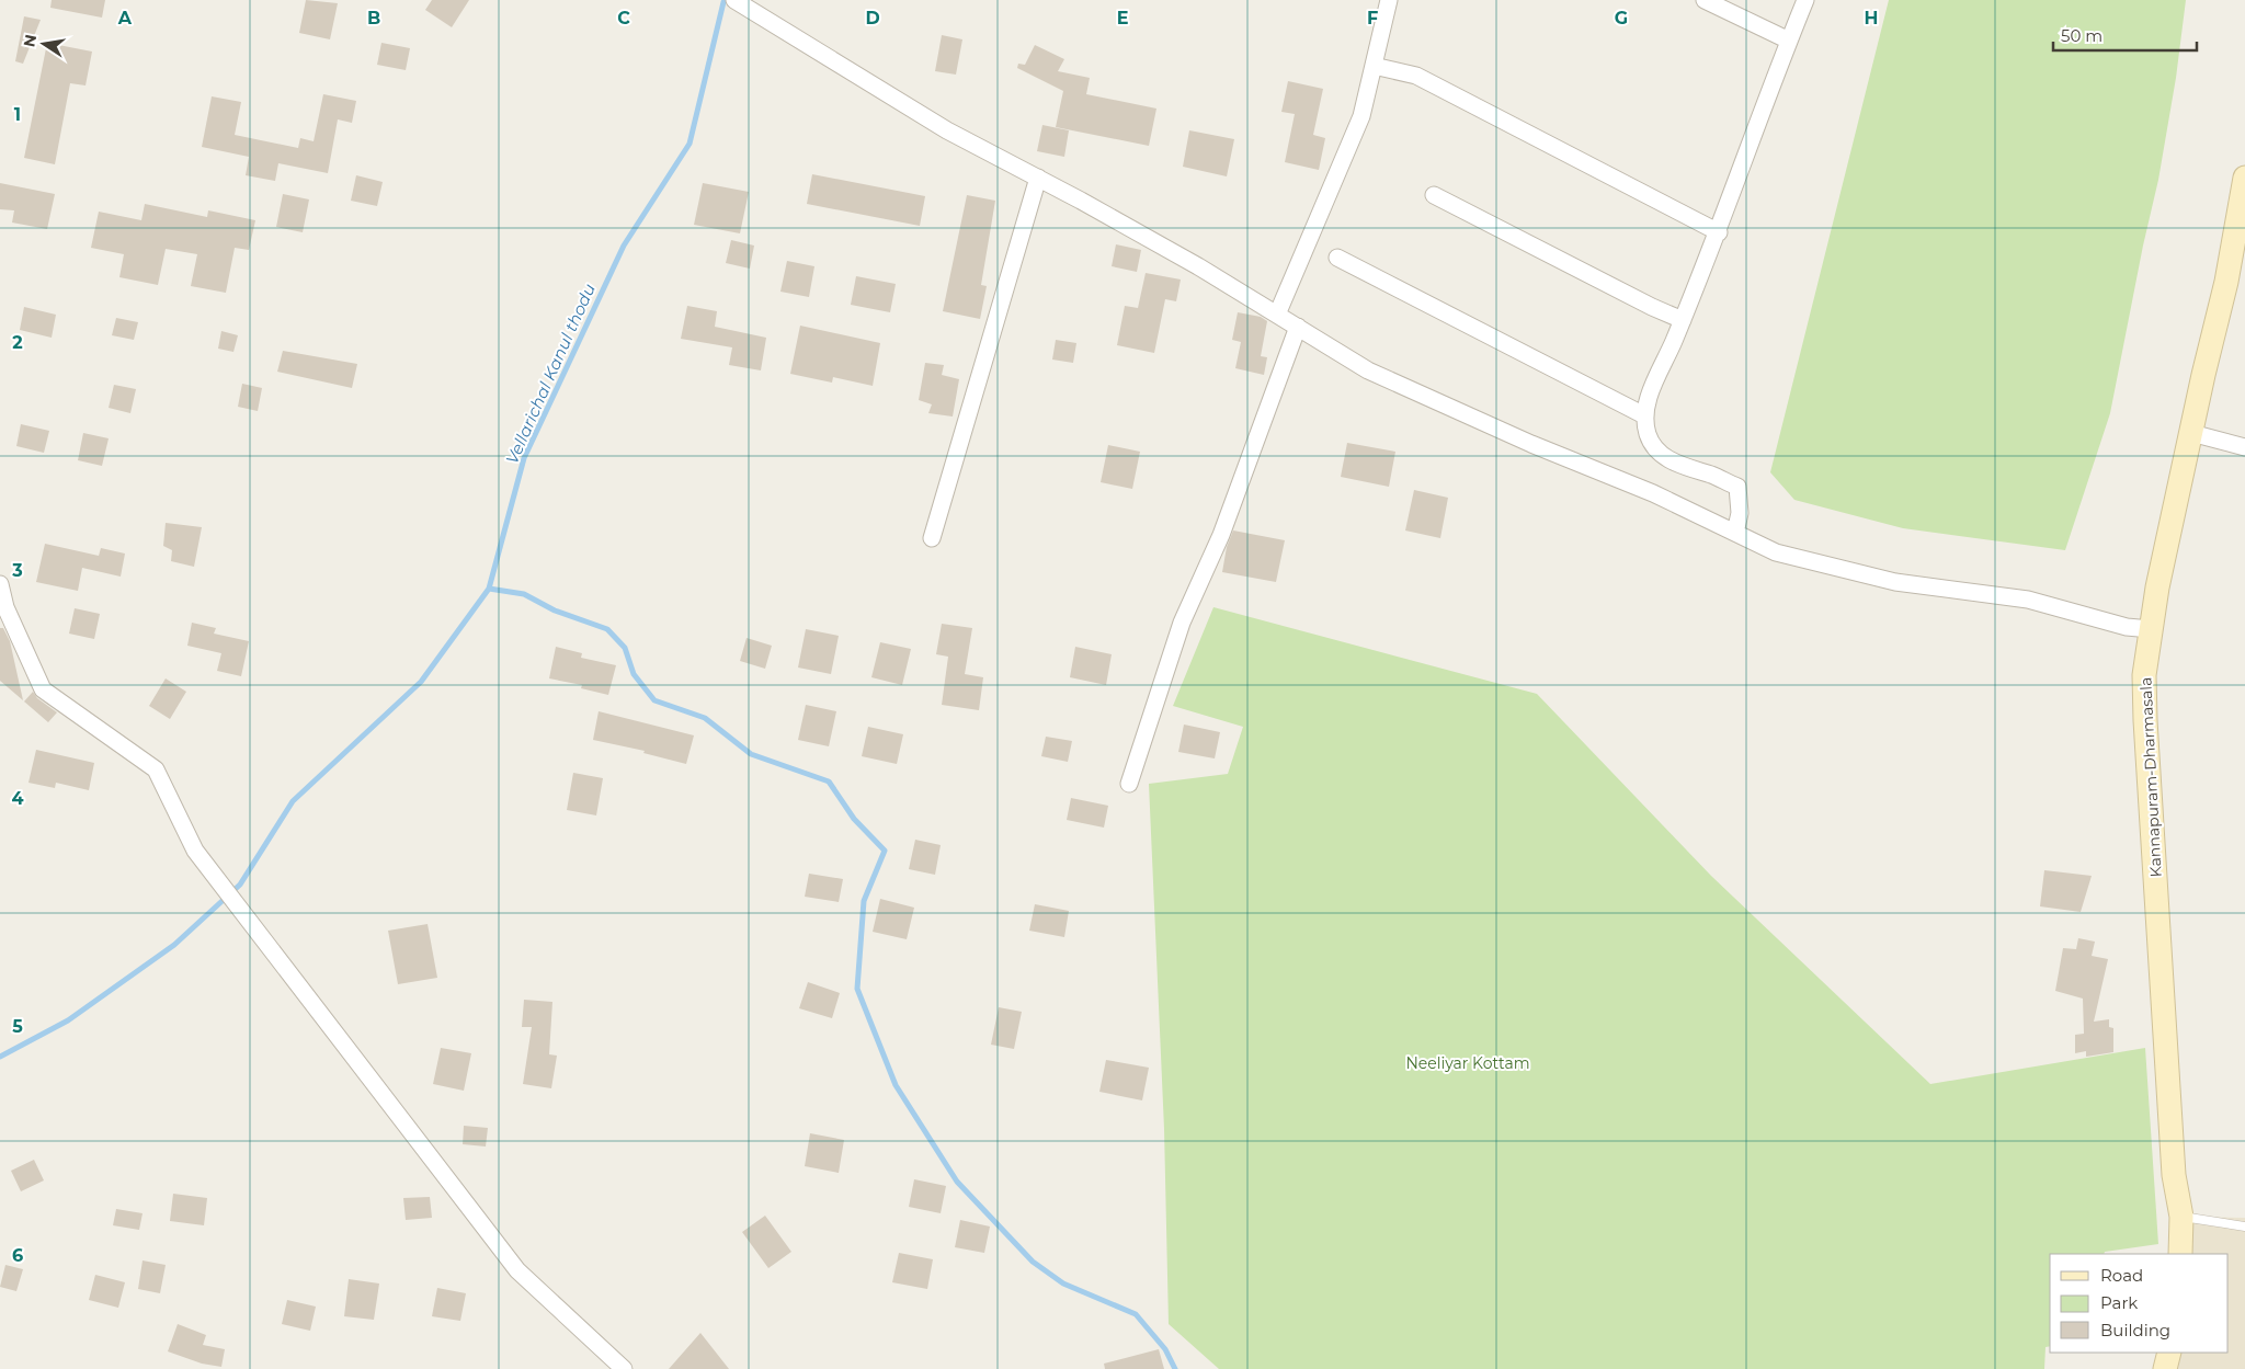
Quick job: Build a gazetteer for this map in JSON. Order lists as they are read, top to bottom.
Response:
{
  "streets": {
    "main road": ["Kannapuram-Dharmasala"]
  },
  "water": ["Vellarichal Kanul thodu"],
  "parks": ["Neeliyar Kottam"],
  "legend": ["Road", "Park", "Building"],
  "scale_bar": "50 m",
  "north": "left",
  "grid": {
    "columns": [
      "A",
      "B",
      "C",
      "D",
      "E",
      "F",
      "G",
      "H"
    ],
    "rows": [
      "1",
      "2",
      "3",
      "4",
      "5",
      "6"
    ]
  }
}
